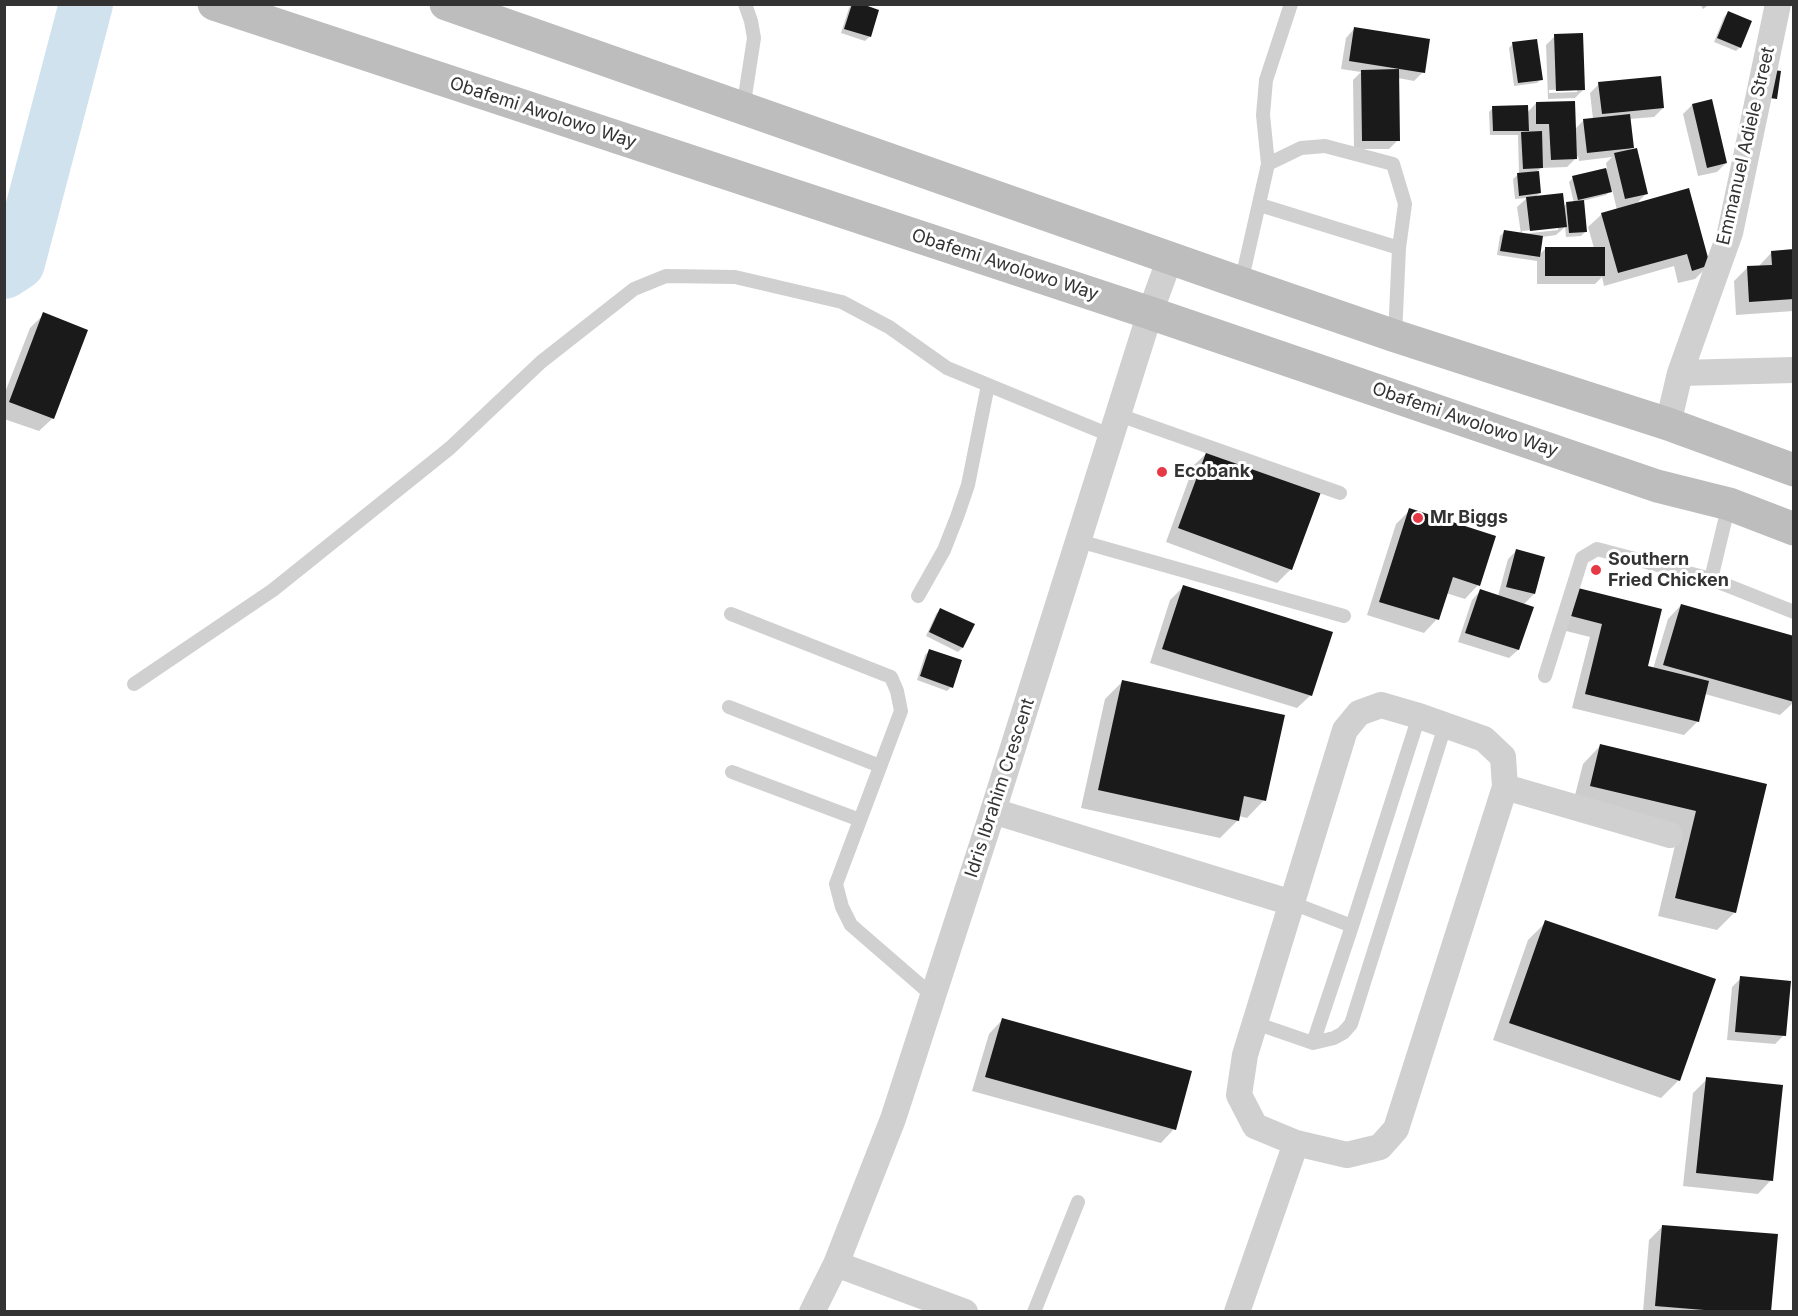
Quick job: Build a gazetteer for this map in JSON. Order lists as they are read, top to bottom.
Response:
{
  "streets": {
    "main road": ["Obafemi Awolowo Way"],
    "street": ["Emmanuel Adiele Street", "Idris Ibrahim Crescent"]
  },
  "crossings": [
    ["Obafemi Awolowo Way", "Idris Ibrahim Crescent"]
  ],
  "places": ["Ecobank", "Mr Biggs", "Southern Fried Chicken"]
}
